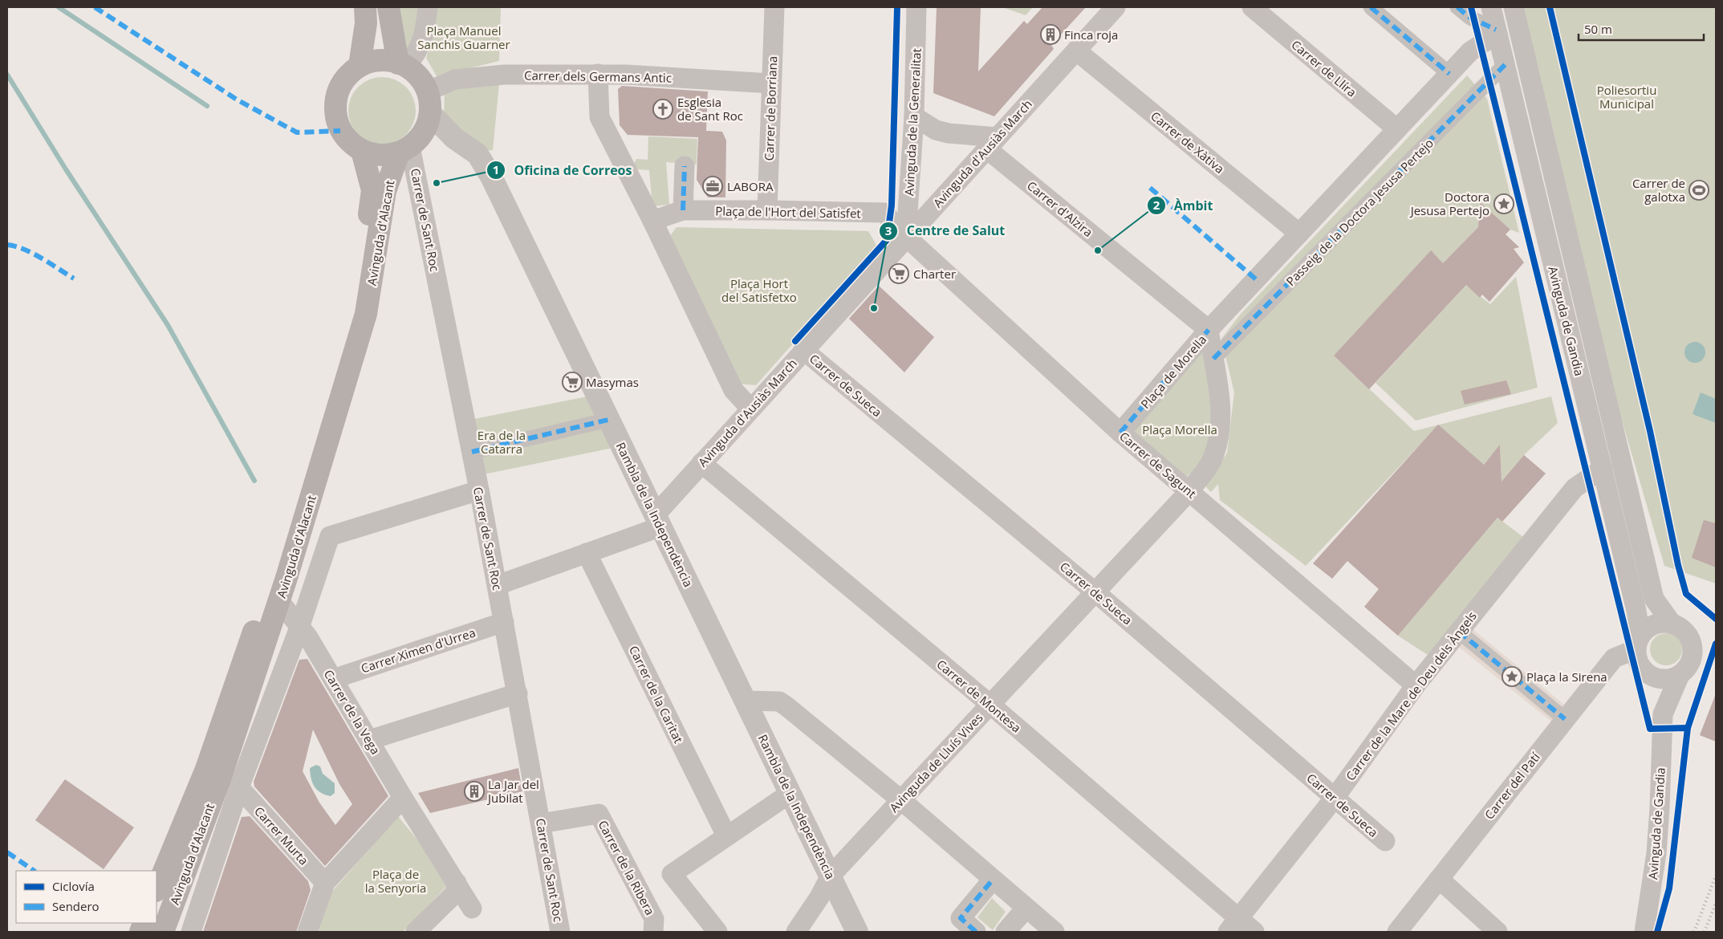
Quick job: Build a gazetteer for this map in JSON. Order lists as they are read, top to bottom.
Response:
{
  "streets": {
    "main road": ["Avinguda d'Alacant"],
    "street": [
      "Carrer de Llíra",
      "Carrer dels Germans Antic",
      "Carrer de Borriana",
      "Avinguda de la Generalitat",
      "Carrer de Xàtiva",
      "Avinguda d'Ausiàs March",
      "Carrer d'Alzira",
      "Plaça de l'Hort del Satisfet",
      "Passeig de la Doctora Jesusa Pertejo",
      "Carrer de Sant Roc",
      "Avinguda de Gandia",
      "Plaça de Morella",
      "Carrer de Sueca",
      "Carrer de Sagunt",
      "Rambla de la Independència",
      "Carrer Ximen d'Urrea",
      "Carrer de la Caritat",
      "Carrer de Montesa",
      "Carrer de la Mare de Deu dels Àngels",
      "Carrer de la Vega",
      "Avinguda de Lluís Vives",
      "Carrer del Patí",
      "Carrer Murta",
      "Carrer de la Ribera"
    ]
  },
  "crossings": [
    ["Carrer dels Germans Antic", "Carrer de Borriana"],
    ["Carrer dels Germans Antic", "Carrer de Sant Roc"],
    ["Carrer dels Germans Antic", "Avinguda d'Alacant"],
    ["Carrer dels Germans Antic", "Rambla de la Independència"],
    ["Carrer de Borriana", "Plaça de l'Hort del Satisfet"],
    ["Avinguda de la Generalitat", "Avinguda d'Ausiàs March"],
    ["Avinguda de la Generalitat", "Plaça de l'Hort del Satisfet"],
    ["Avinguda de la Generalitat", "Carrer de Sagunt"],
    ["Carrer de Xàtiva", "Avinguda d'Ausiàs March"],
    ["Avinguda d'Ausiàs March", "Carrer d'Alzira"],
    ["Avinguda d'Ausiàs March", "Plaça de l'Hort del Satisfet"],
    ["Avinguda d'Ausiàs March", "Carrer de Sueca"],
    ["Avinguda d'Ausiàs March", "Carrer de Sagunt"],
    ["Avinguda d'Ausiàs March", "Rambla de la Independència"],
    ["Avinguda d'Ausiàs March", "Carrer de Montesa"],
    ["Carrer d'Alzira", "Plaça de Morella"],
    ["Plaça de l'Hort del Satisfet", "Carrer de Sagunt"],
    ["Passeig de la Doctora Jesusa Pertejo", "Avinguda de Gandia"],
    ["Passeig de la Doctora Jesusa Pertejo", "Plaça de Morella"],
    ["Carrer de Sant Roc", "Avinguda d'Alacant"],
    ["Carrer de Sant Roc", "Rambla de la Independència"],
    ["Carrer de Sant Roc", "Carrer Ximen d'Urrea"],
    ["Carrer de Sant Roc", "Carrer de la Ribera"],
    ["Avinguda d'Alacant", "Rambla de la Independència"],
    ["Avinguda d'Alacant", "Carrer de la Vega"],
    ["Avinguda d'Alacant", "Carrer Murta"],
    ["Avinguda de Gandia", "Carrer de la Mare de Deu dels Àngels"],
    ["Avinguda de Gandia", "Carrer del Patí"],
    ["Plaça de Morella", "Carrer de Sagunt"],
    ["Plaça de Morella", "Avinguda de Lluís Vives"],
    ["Carrer de Sueca", "Carrer de la Mare de Deu dels Àngels"],
    ["Carrer de Sueca", "Avinguda de Lluís Vives"],
    ["Carrer de Sagunt", "Carrer de la Mare de Deu dels Àngels"],
    ["Carrer de Sagunt", "Avinguda de Lluís Vives"],
    ["Rambla de la Independència", "Avinguda de Lluís Vives"],
    ["Carrer Ximen d'Urrea", "Carrer de la Vega"],
    ["Carrer de Montesa", "Carrer de la Mare de Deu dels Àngels"],
    ["Carrer de Montesa", "Avinguda de Lluís Vives"]
  ],
  "parks": [
    "Plaça Manuel Sanchis Guarner",
    "Poliesortiu Municipal",
    "Plaça Hort del Satisfetxo",
    "Plaça Morella",
    "Era de la Catarra",
    "Plaça de la Senyoria"
  ],
  "places": {
    "building": ["Finca roja", "La Jar del Jubilat"],
    "church": ["Esglesia de Sant Roc"],
    "other": ["Oficina de Correos", "Àmbit", "Centre de Salut"],
    "office": ["LABORA"],
    "sports": ["Carrer de galotxa"],
    "place": ["Doctora Jesusa Pertejo", "Plaça la Sirena"],
    "supermarket": ["Charter", "Masymas"]
  },
  "legend": ["Ciclovía", "Sendero"],
  "scale_bar": "50 m"
}
